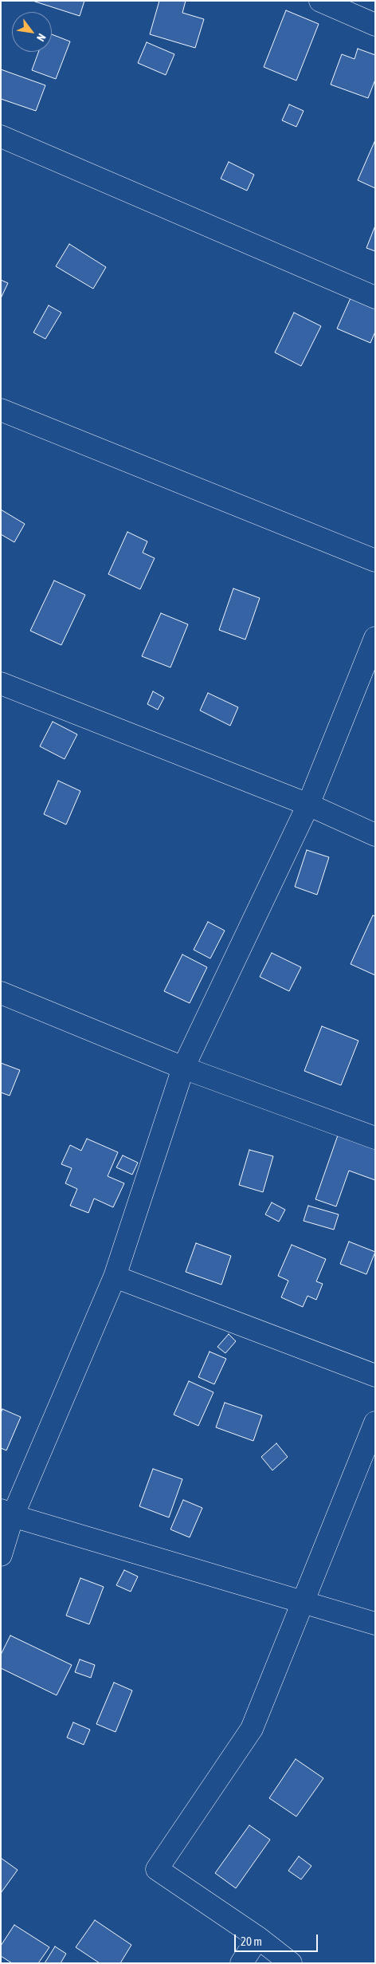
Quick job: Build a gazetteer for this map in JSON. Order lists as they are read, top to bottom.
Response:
{
  "scale_bar": "20 m",
  "north": "bottom right"
}
